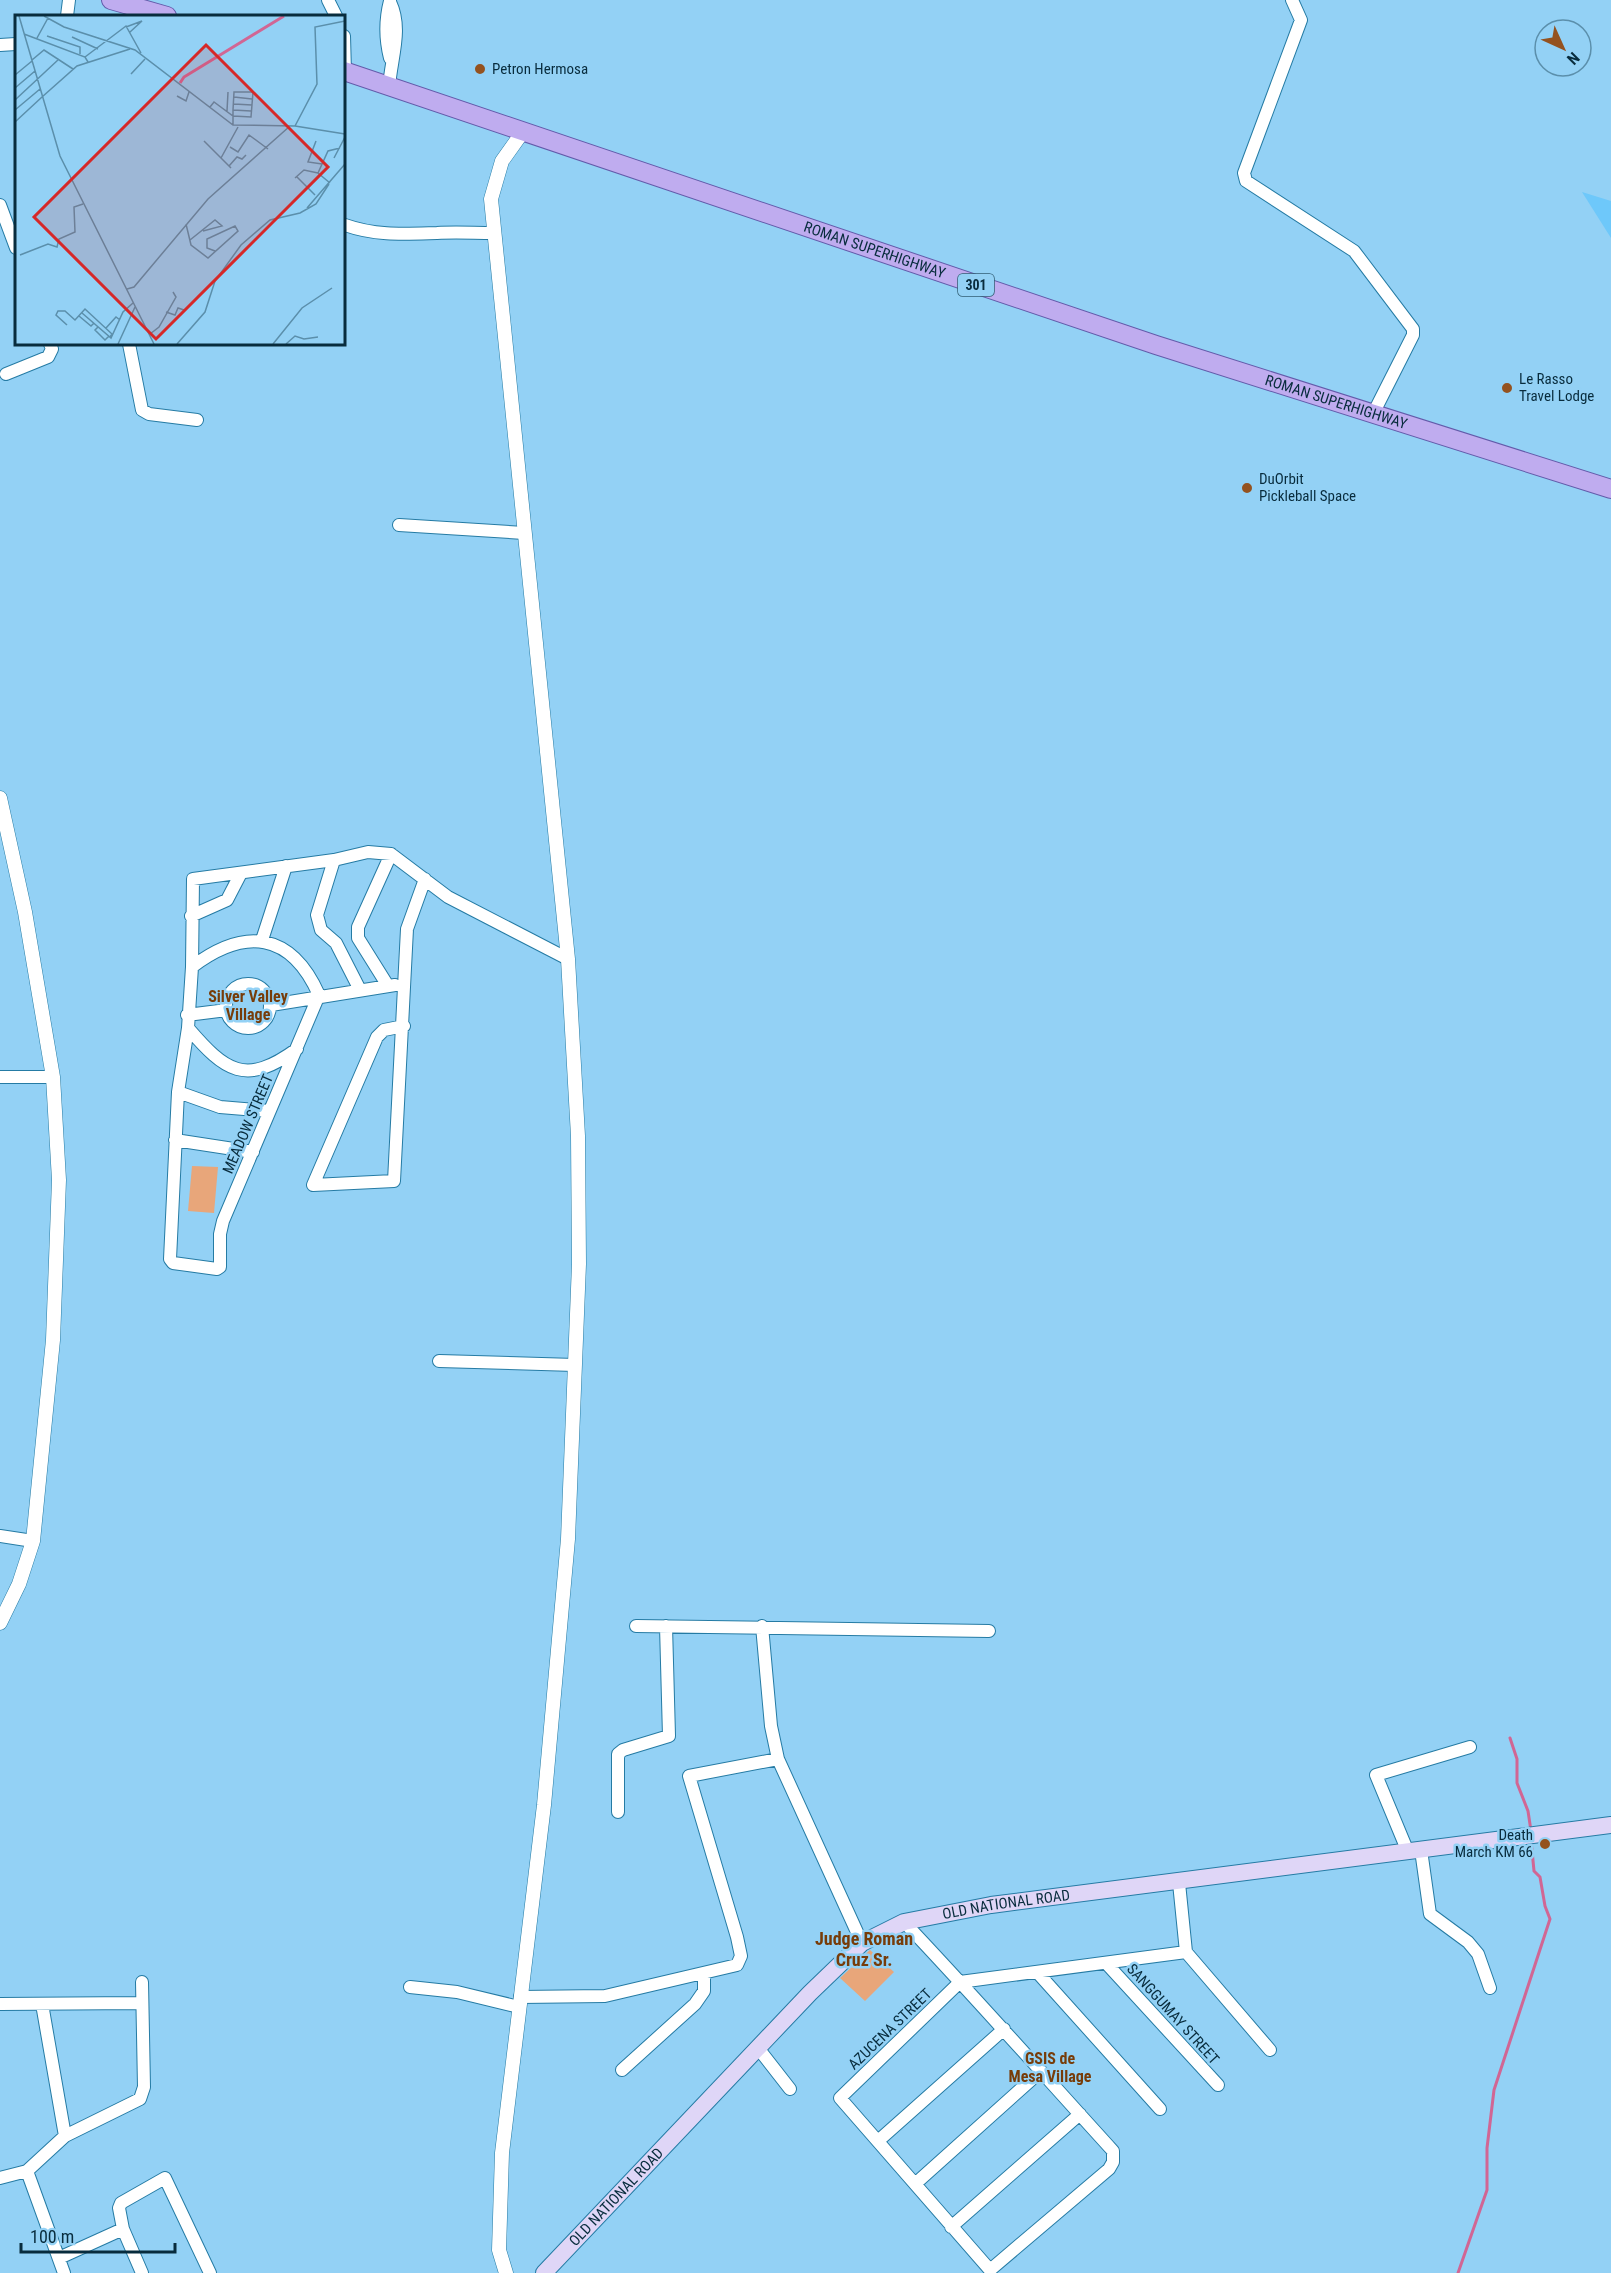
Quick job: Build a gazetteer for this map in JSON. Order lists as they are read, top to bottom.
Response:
{
  "streets": {
    "main road": ["ROMAN SUPERHIGHWAY", "301", "OLD NATIONAL ROAD"],
    "street": ["MEADOW STREET", "SANGGUMAY STREET", "AZUCENA STREET"]
  },
  "districts": ["Silver Valley Village", "Judge Roman Cruz Sr.", "GSIS de Mesa Village"],
  "places": [
    "Petron Hermosa",
    "Le Rasso Travel Lodge",
    "DuOrbit Pickleball Space",
    "Death March KM 66"
  ],
  "scale_bar": "100 m",
  "north": "bottom right"
}
